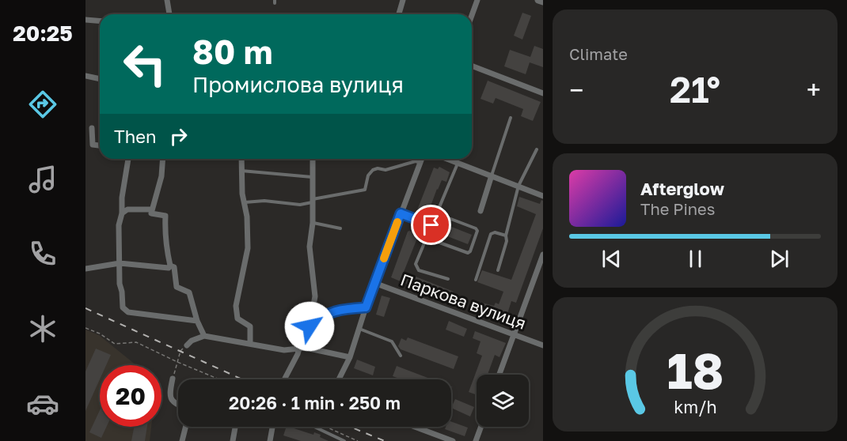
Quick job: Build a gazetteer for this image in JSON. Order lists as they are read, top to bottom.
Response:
{
  "streets": {
    "street": ["Паркова вулиця"]
  },
  "page": {
    "tabs": "20:25",
    "tile": "Climate",
    "turn": ["80 m", "Промислова вулиця"],
    "heat": ["−", "21°", "+"],
    "then": "Then",
    "song": ["Afterglow", "The Pines"],
    "limit": "20",
    "trip": "20:26 · 1 min · 250 m",
    "gauge": ["18", "km/h"]
  }
}
